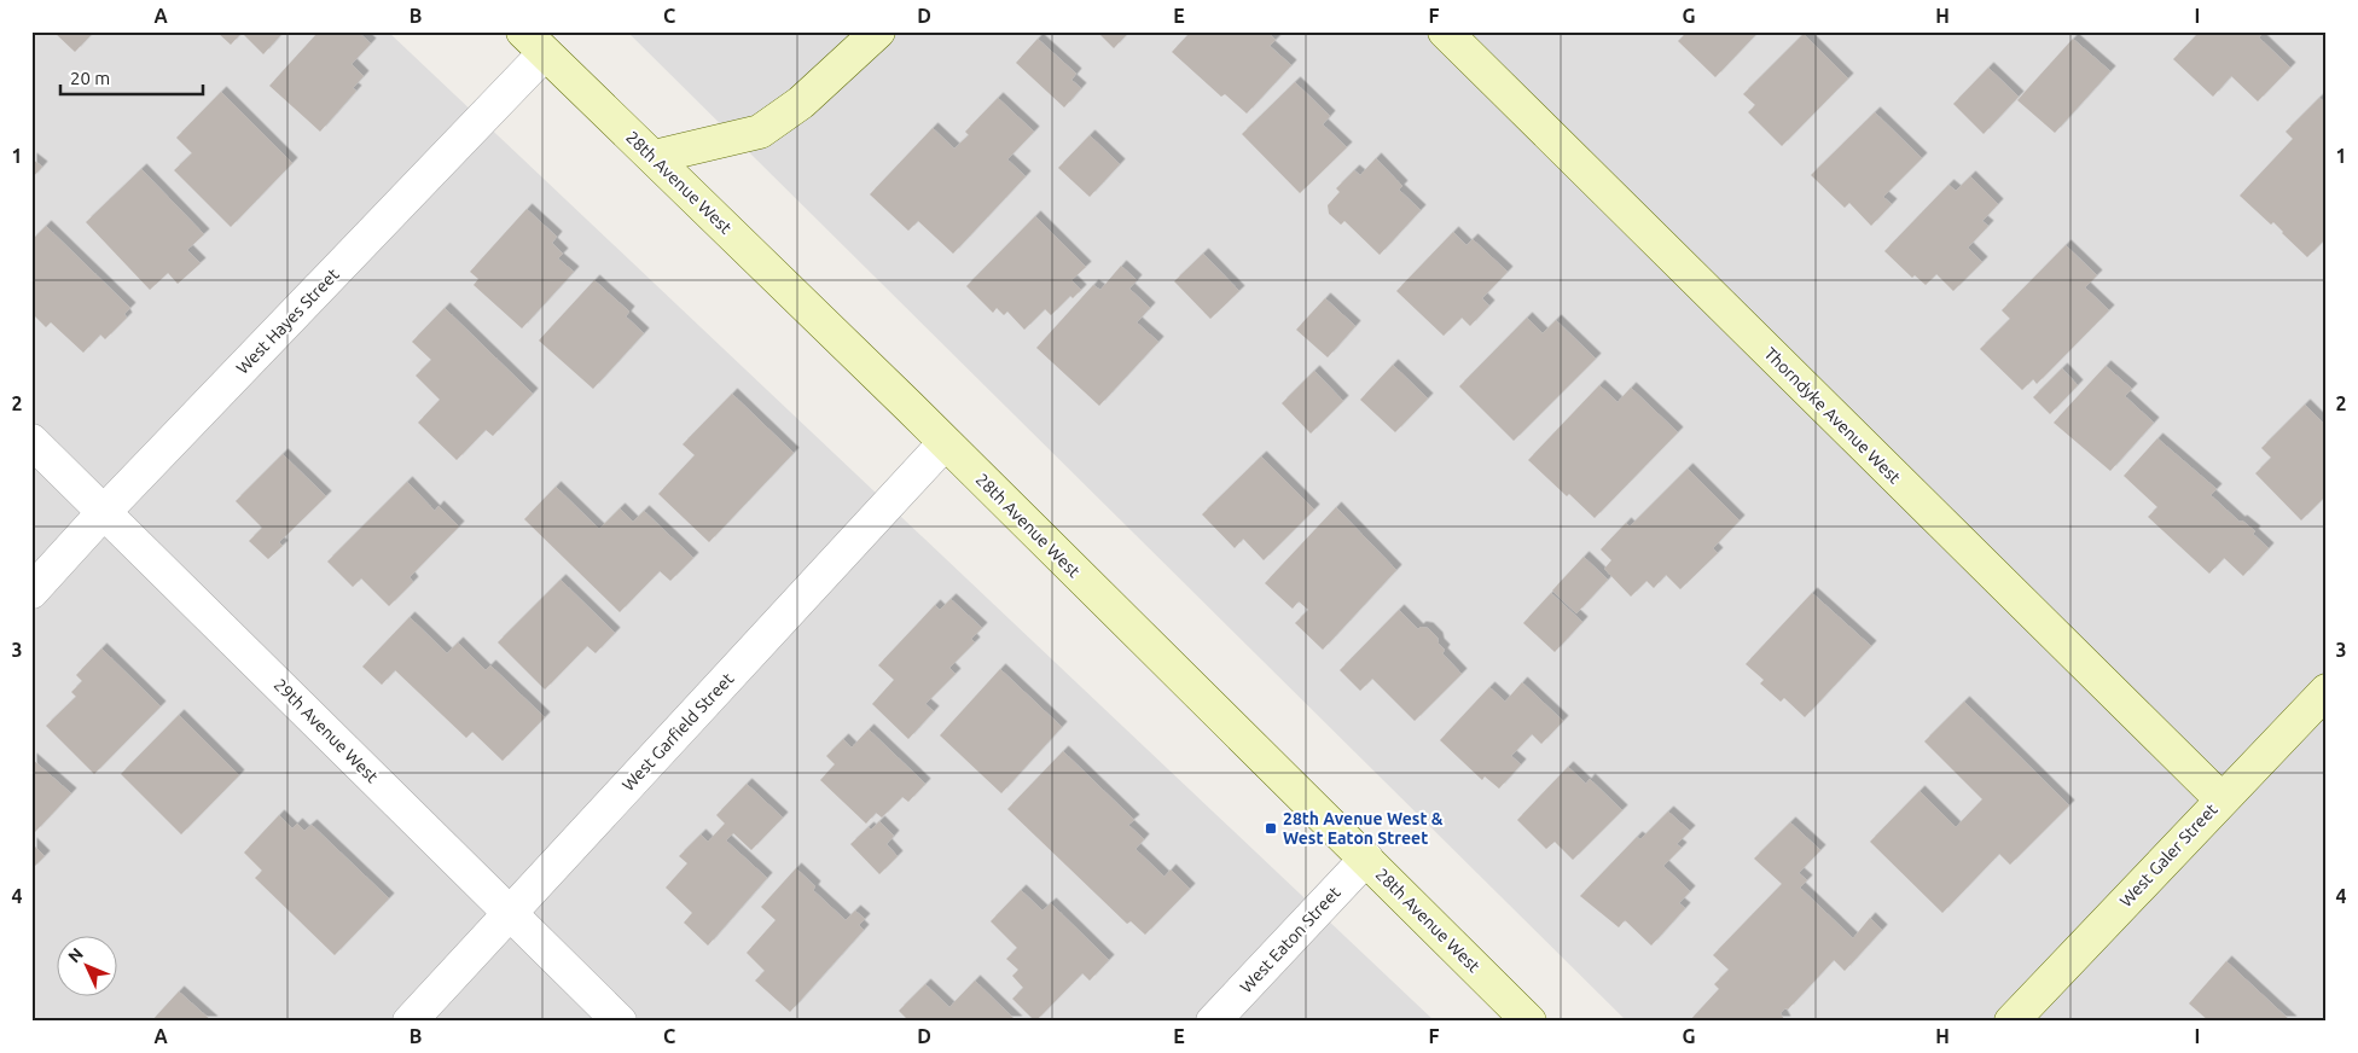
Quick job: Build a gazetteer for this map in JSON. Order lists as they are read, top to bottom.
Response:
{
  "streets": {
    "street": [
      "28th Avenue West",
      "West Hayes Street",
      "Thorndyke Avenue West",
      "29th Avenue West",
      "West Garfield Street",
      "West Galer Street",
      "West Eaton Street"
    ]
  },
  "crossings": [
    ["28th Avenue West", "West Hayes Street"],
    ["28th Avenue West", "West Garfield Street"],
    ["28th Avenue West", "West Eaton Street"],
    ["West Hayes Street", "29th Avenue West"],
    ["Thorndyke Avenue West", "West Galer Street"],
    ["29th Avenue West", "West Garfield Street"]
  ],
  "places": {
    "transit": ["28th Avenue West & West Eaton Street"]
  },
  "scale_bar": "20 m",
  "north": "top left",
  "grid": {
    "columns": [
      "A",
      "B",
      "C",
      "D",
      "E",
      "F",
      "G",
      "H",
      "I"
    ],
    "rows": [
      "1",
      "2",
      "3",
      "4"
    ]
  }
}
